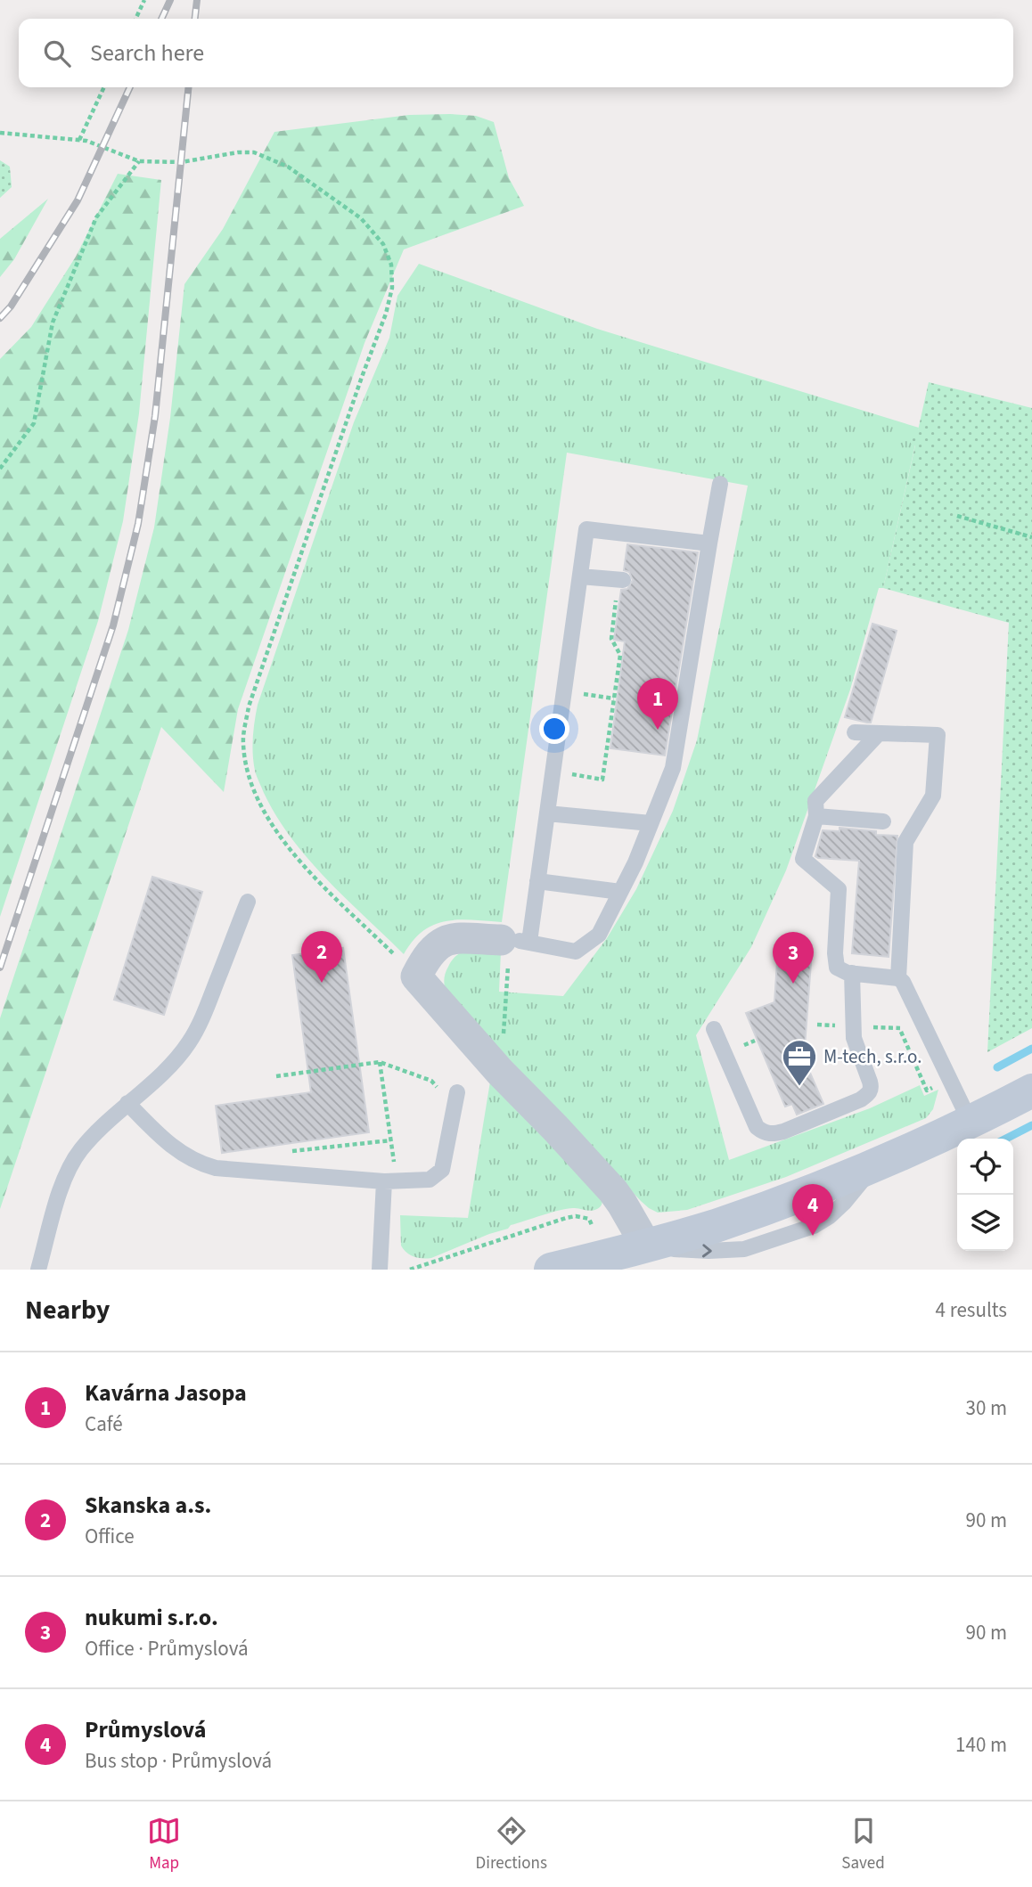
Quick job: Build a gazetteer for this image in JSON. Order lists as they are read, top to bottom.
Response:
{
  "places": {
    "office": ["M-tech, s.r.o."]
  },
  "page": {
    "search": "Search here",
    "pins": [
      "1",
      "2",
      "3",
      "4"
    ],
    "heading": ["Nearby", "4 results"],
    "list": [
      {
        "mark": "1",
        "name": "Kavárna Jasopa",
        "note": "Café",
        "value": "30 m"
      },
      {
        "mark": "2",
        "name": "Skanska a.s.",
        "note": "Office",
        "value": "90 m"
      },
      {
        "mark": "3",
        "name": "nukumi s.r.o.",
        "note": "Office · Průmyslová",
        "value": "90 m"
      },
      {
        "mark": "4",
        "name": "Průmyslová",
        "note": "Bus stop · Průmyslová",
        "value": "140 m"
      }
    ],
    "nav": ["Map", "Directions", "Saved"]
  }
}
